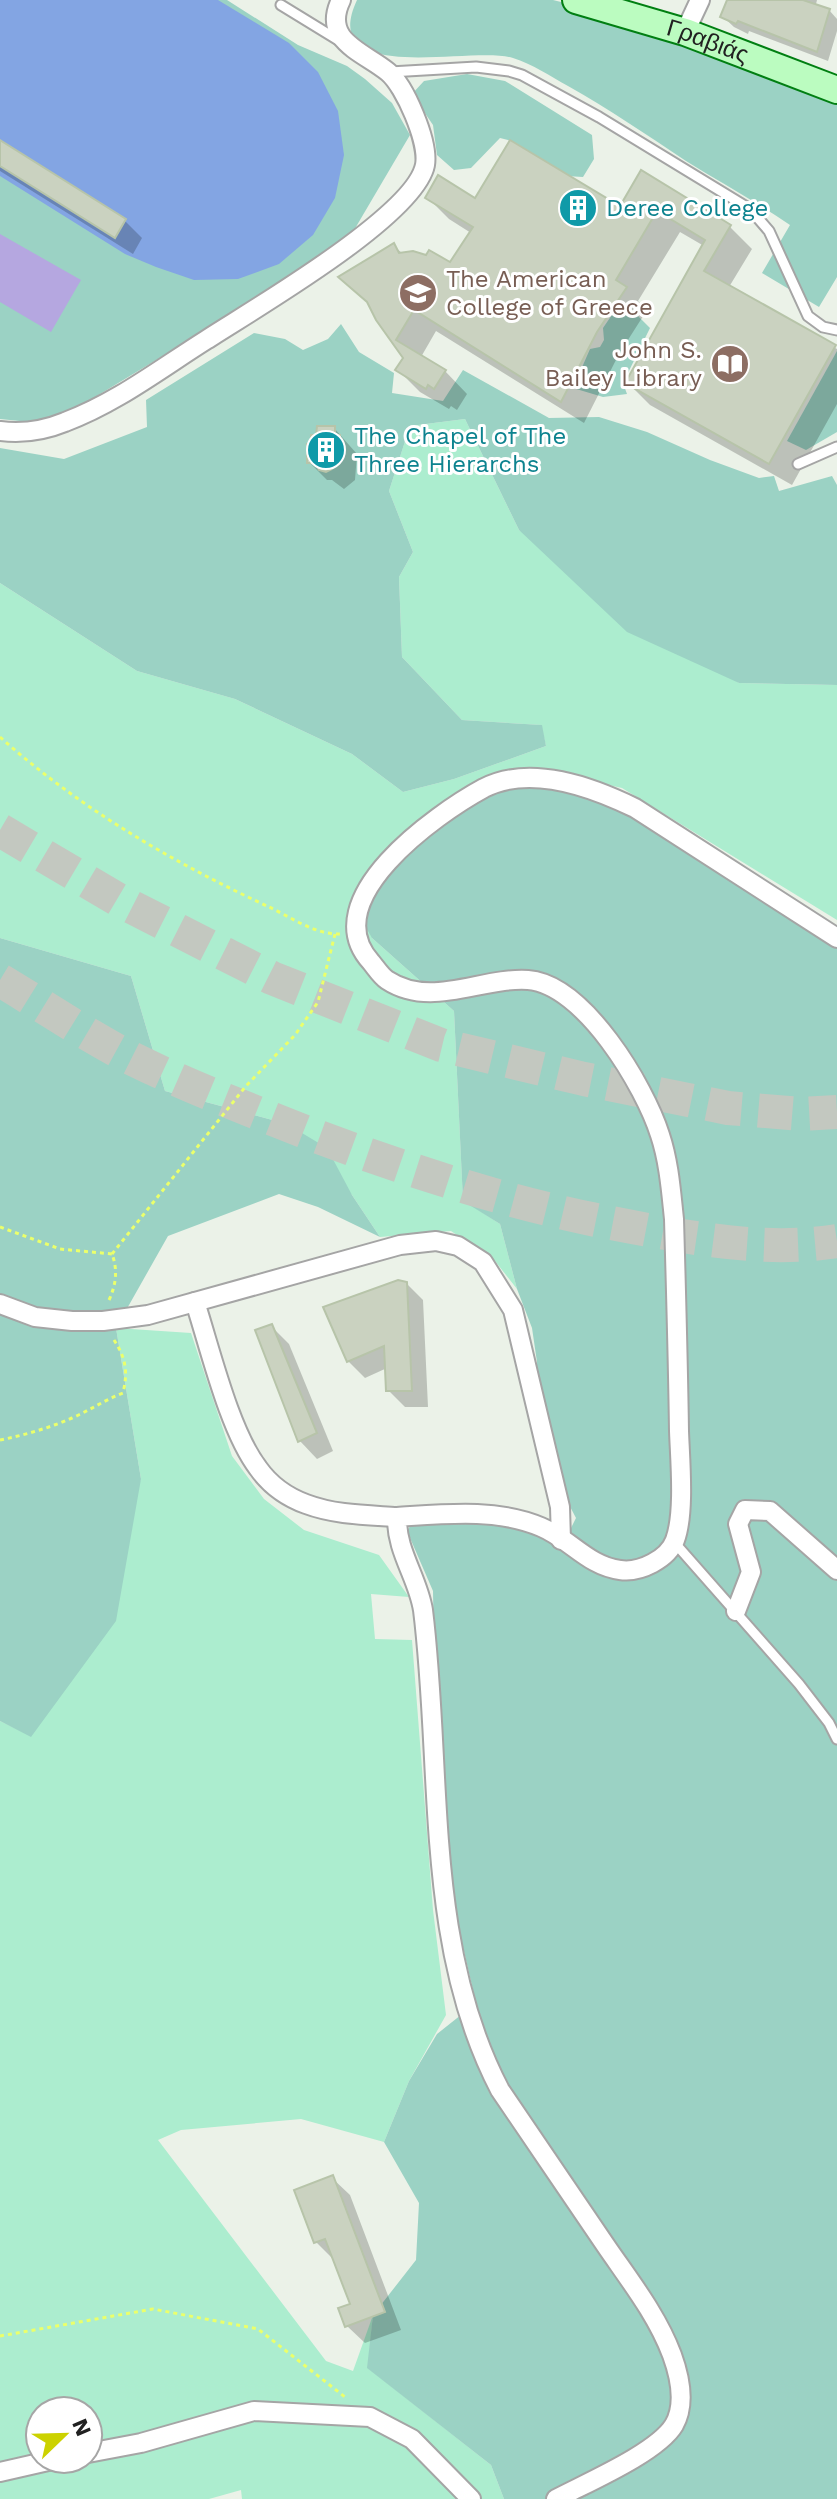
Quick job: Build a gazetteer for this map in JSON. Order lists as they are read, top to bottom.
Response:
{
  "streets": {
    "street": ["Γραβιάς"]
  },
  "places": {
    "building": ["Deree College", "The Chapel of The Three Hierarchs"],
    "school or university": ["The American College of Greece"],
    "library": ["John S. Bailey Library"]
  },
  "north": "top right"
}
